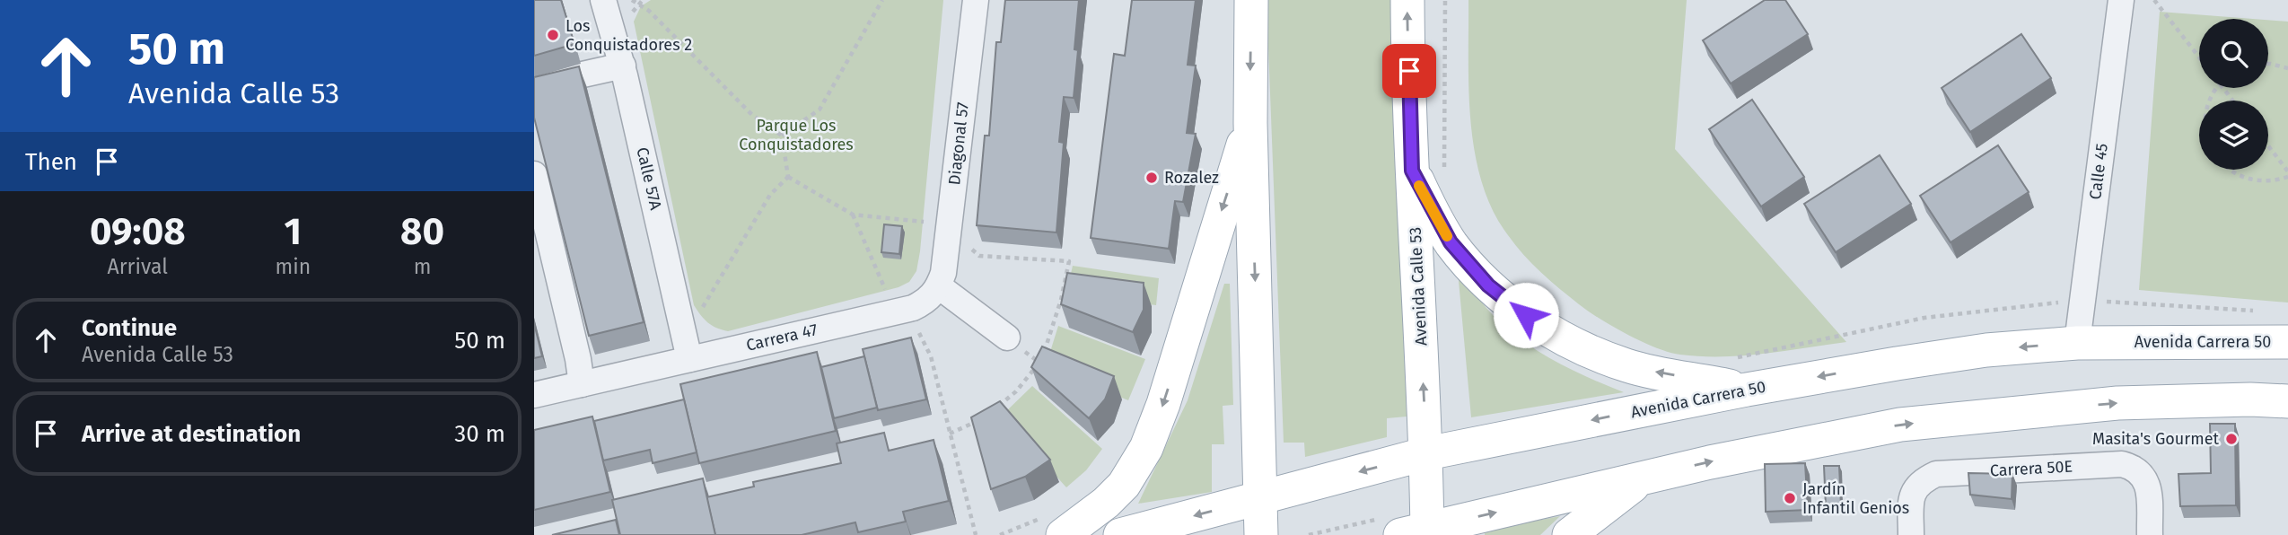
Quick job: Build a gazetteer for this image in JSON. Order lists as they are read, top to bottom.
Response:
{
  "streets": {
    "main road": ["Avenida Calle 53", "Avenida Carrera 50"],
    "street": [
      "Diagonal 57",
      "Calle 45",
      "Calle 57A",
      "Carrera 47",
      "Carrera 50E"
    ]
  },
  "crossings": [
    ["Diagonal 57", "Carrera 47"],
    ["Calle 45", "Avenida Carrera 50"],
    ["Calle 57A", "Carrera 47"],
    ["Avenida Calle 53", "Avenida Carrera 50"]
  ],
  "parks": ["Parque Los Conquistadores"],
  "places": [
    "Los Conquistadores 2",
    "Rozalez",
    "Masita's Gourmet",
    "Jardín Infantil Genios"
  ],
  "page": {
    "turn": ["50 m", "Avenida Calle 53"],
    "then": "Then",
    "eta": [
      "09:08",
      "Arrival",
      "1",
      "min",
      "80",
      "m"
    ],
    "list": [
      {
        "name": "Continue",
        "note": "Avenida Calle 53",
        "value": "50 m"
      },
      {
        "name": "Arrive at destination",
        "value": "30 m"
      }
    ]
  }
}
